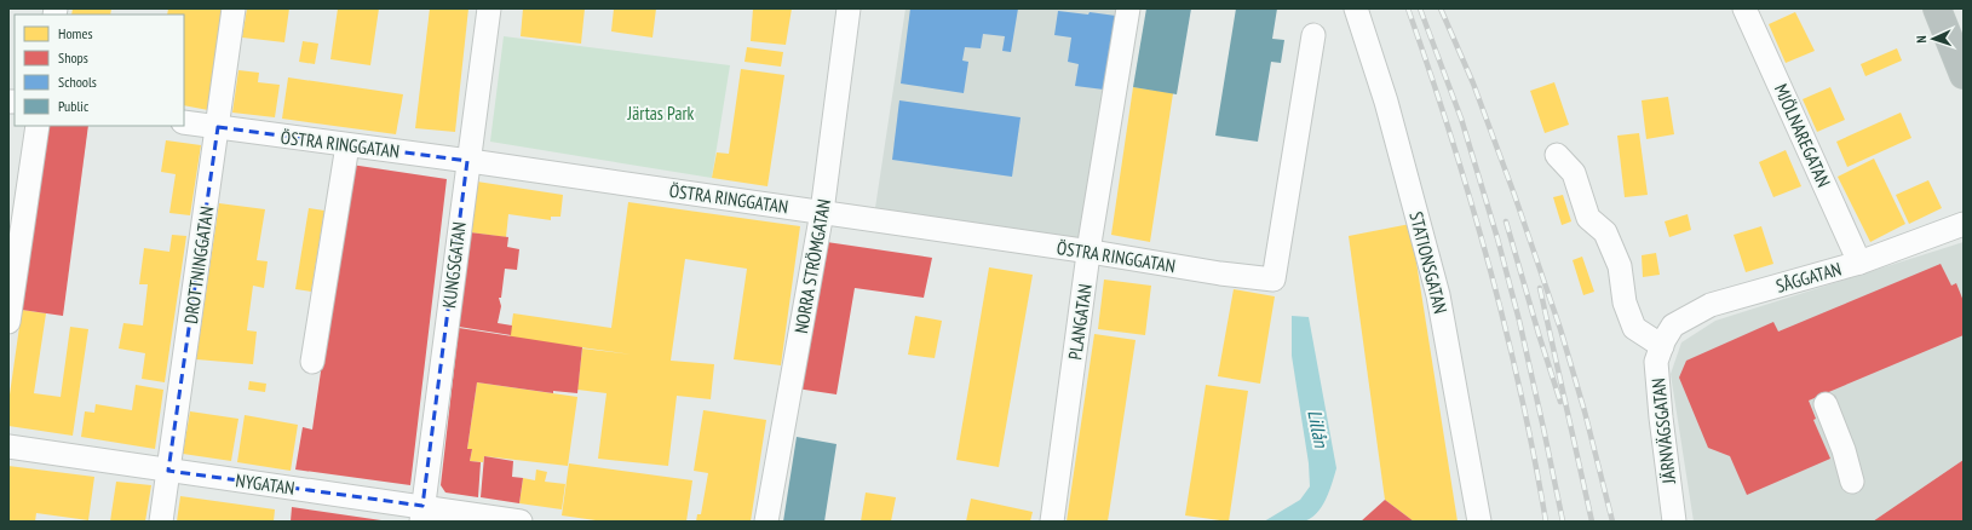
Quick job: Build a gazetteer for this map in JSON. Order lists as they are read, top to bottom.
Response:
{
  "streets": {
    "street": [
      "MJÖLNAREGATAN",
      "ÖSTRA RINGGATAN",
      "STATIONSGATAN",
      "DROTTNINGGATAN",
      "KUNGSGATAN",
      "NORRA STRÖMGATAN",
      "SÅGGATAN",
      "PLANGATAN",
      "JÄRNVÄGSGATAN",
      "NYGATAN"
    ]
  },
  "crossings": [
    ["MJÖLNAREGATAN", "SÅGGATAN"],
    ["ÖSTRA RINGGATAN", "DROTTNINGGATAN"],
    ["ÖSTRA RINGGATAN", "KUNGSGATAN"],
    ["ÖSTRA RINGGATAN", "NORRA STRÖMGATAN"],
    ["ÖSTRA RINGGATAN", "PLANGATAN"],
    ["DROTTNINGGATAN", "NYGATAN"],
    ["KUNGSGATAN", "NYGATAN"],
    ["SÅGGATAN", "JÄRNVÄGSGATAN"]
  ],
  "water": ["Lillån"],
  "parks": ["Järtas Park"],
  "legend": [
    "Homes",
    "Shops",
    "Schools",
    "Public"
  ],
  "north": "left"
}
